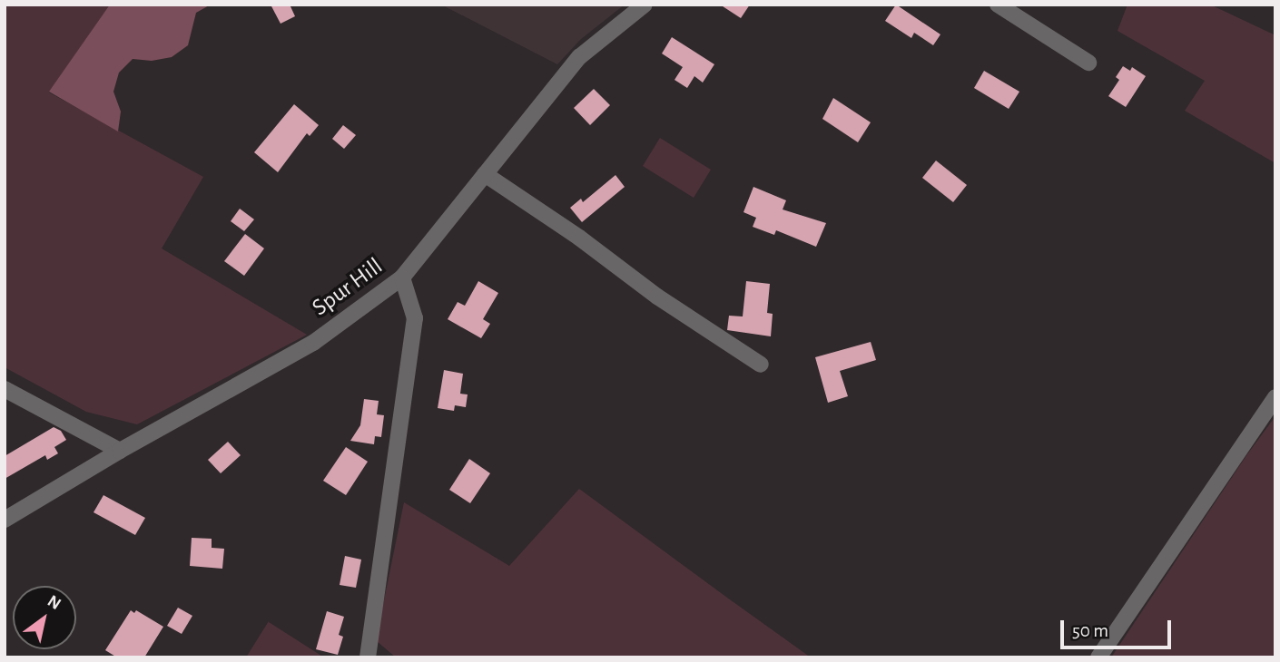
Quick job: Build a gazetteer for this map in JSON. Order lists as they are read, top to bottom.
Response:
{
  "streets": {
    "street": ["Spur Hill"]
  },
  "scale_bar": "50 m",
  "north": "top right"
}
